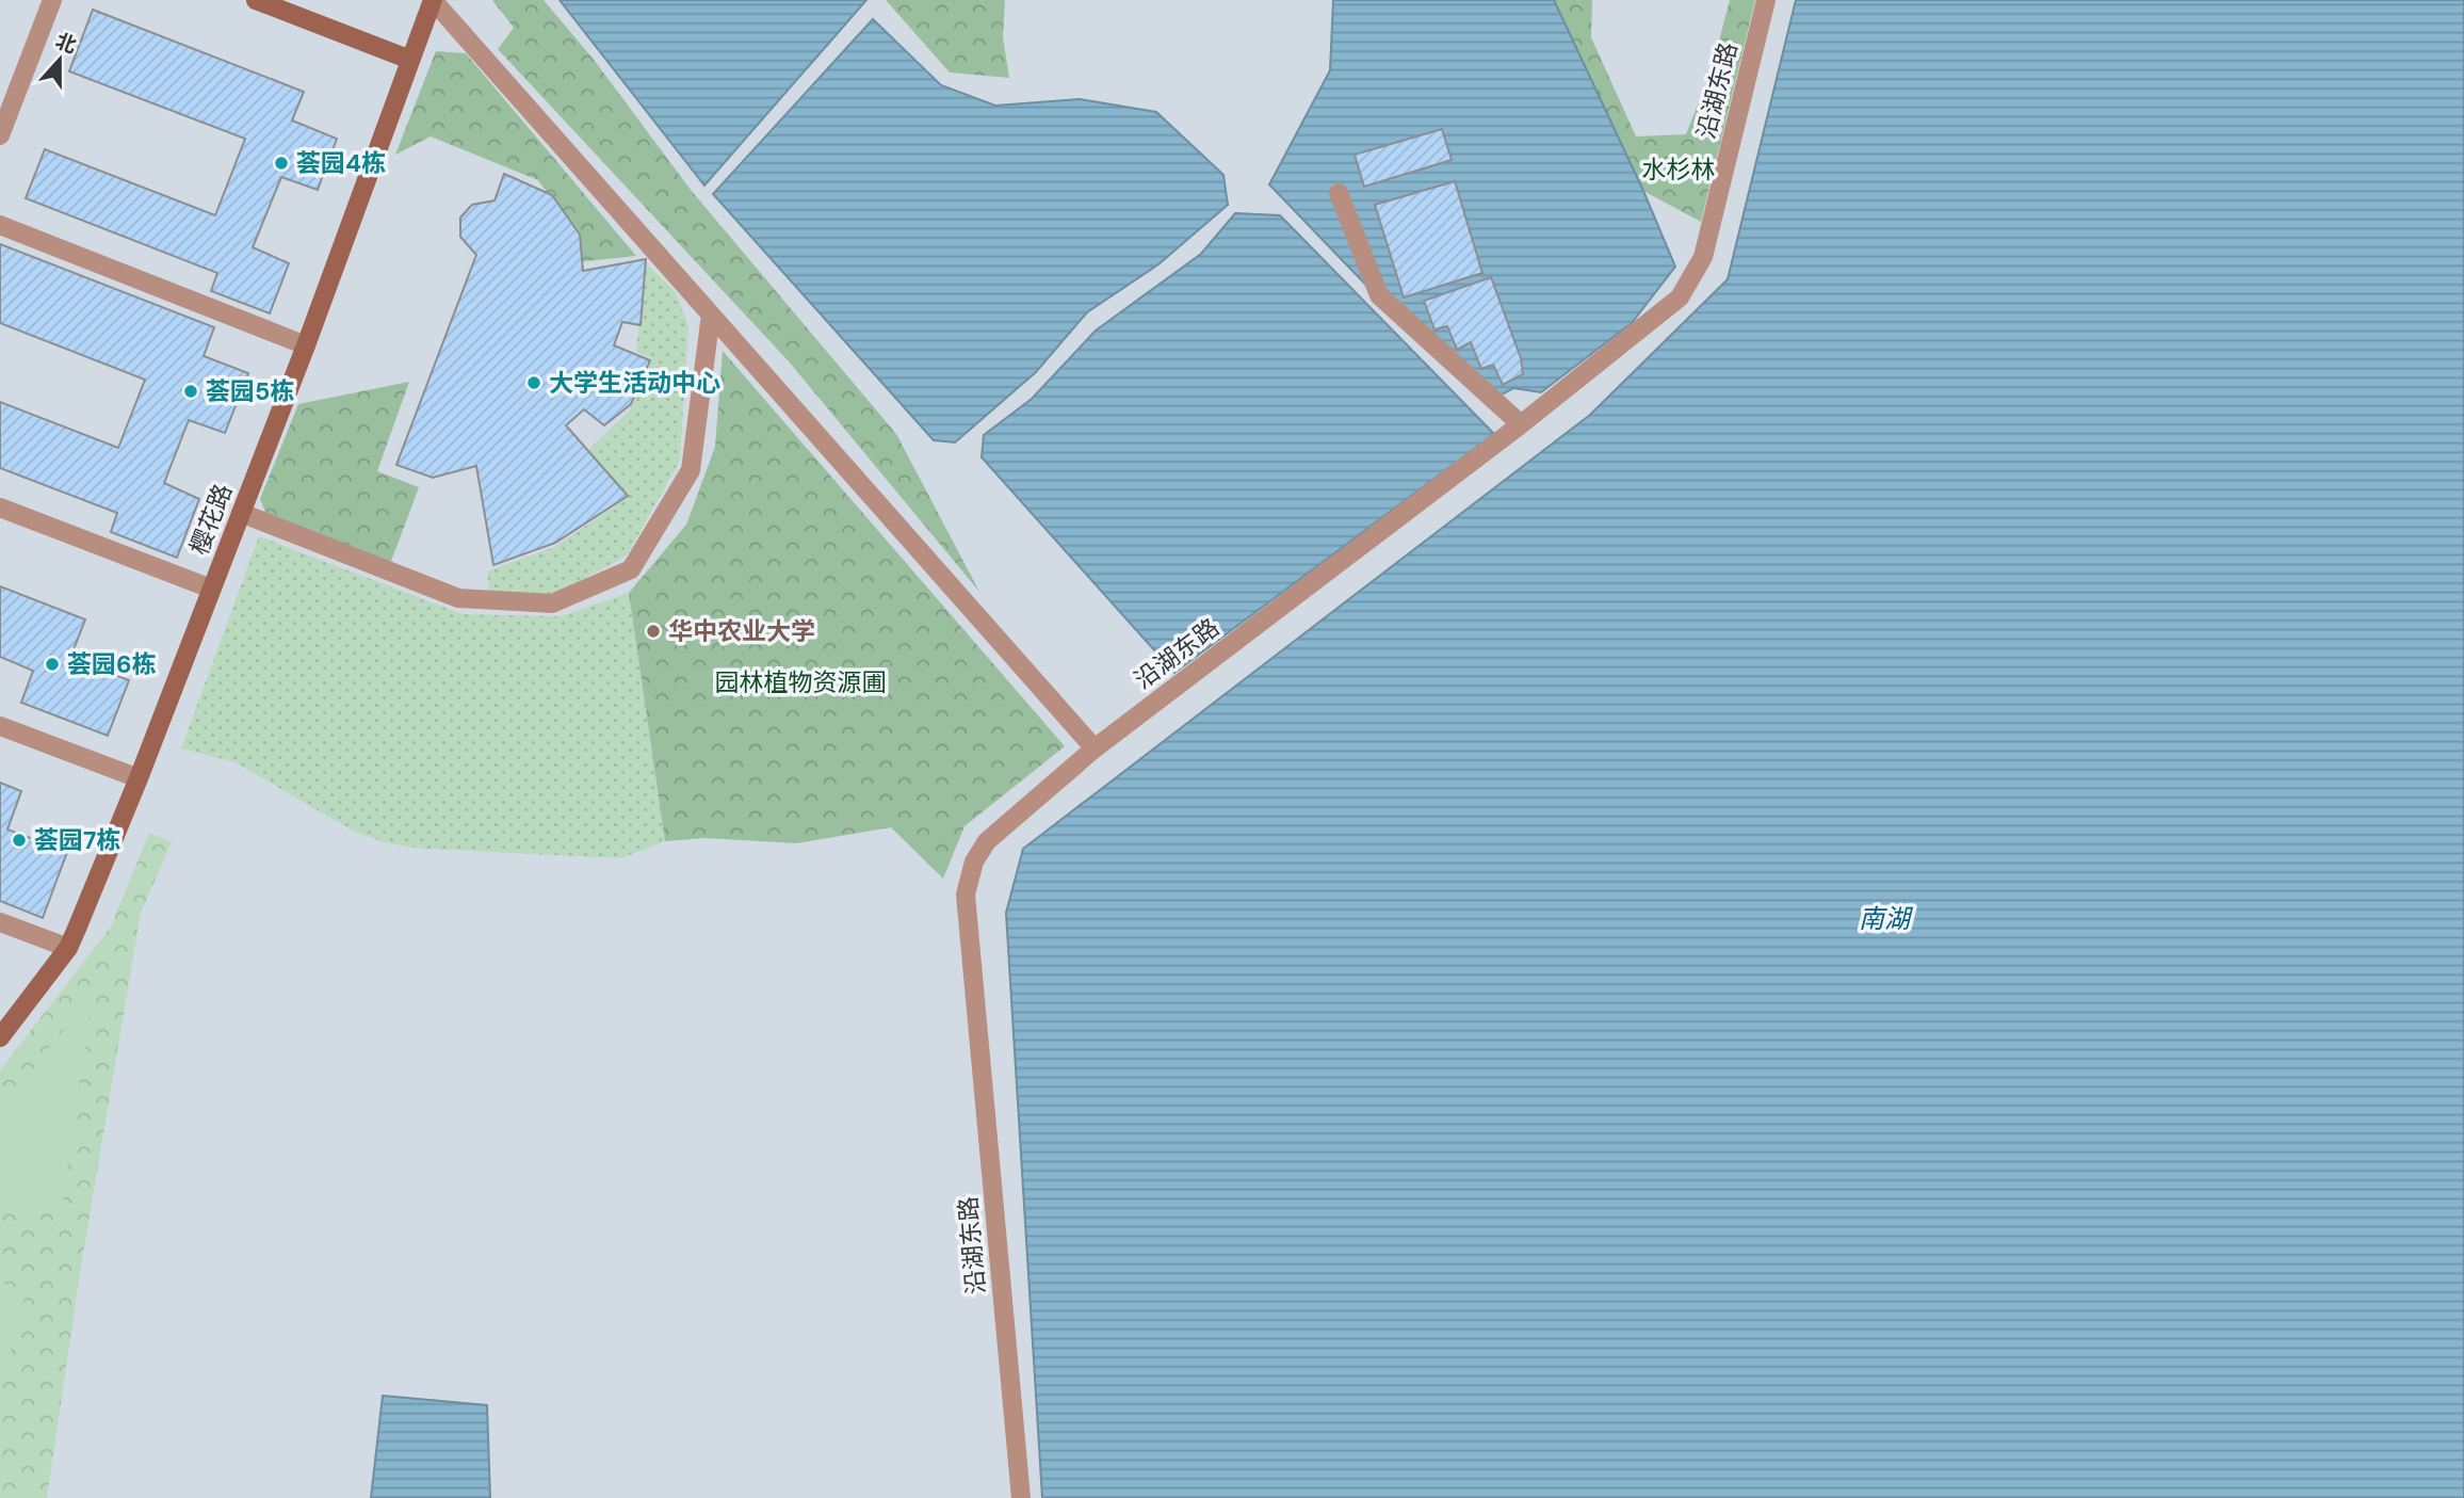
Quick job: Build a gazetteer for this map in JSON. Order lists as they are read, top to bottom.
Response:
{
  "streets": {
    "street": ["沿湖东路", "樱花路"]
  },
  "water": ["南湖"],
  "parks": ["水杉林", "园林植物资源圃"],
  "places": [
    "荟园4栋",
    "大学生活动中心",
    "荟园5栋",
    "华中农业大学",
    "荟园6栋",
    "荟园7栋"
  ],
  "north": "top"
}
